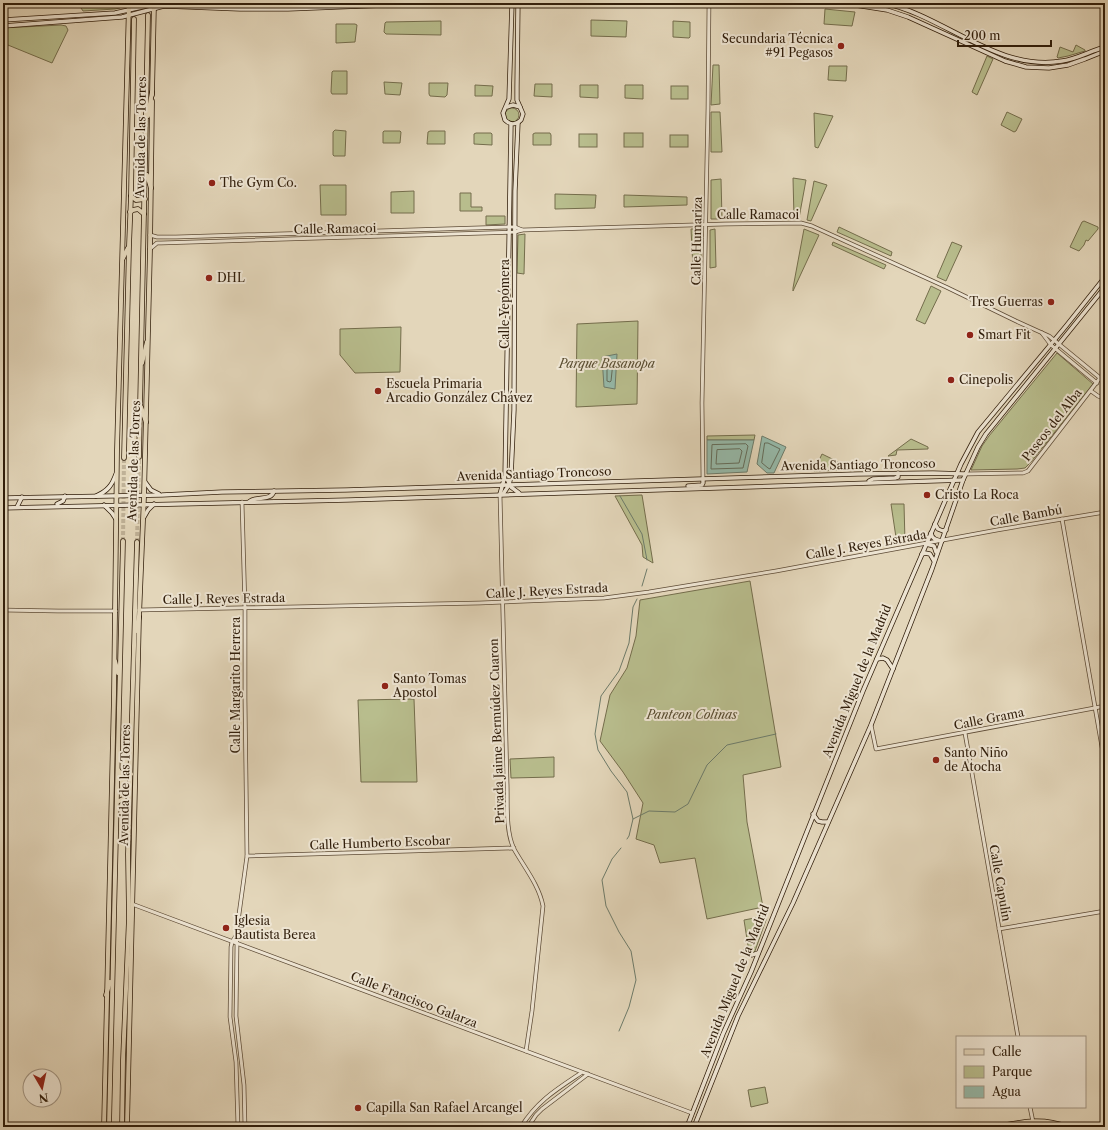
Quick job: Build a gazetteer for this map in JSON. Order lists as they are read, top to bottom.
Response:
{
  "streets": {
    "main road": [
      "Avenida de las Torres",
      "Calle Yepómera",
      "Paseos del Alba",
      "Avenida Santiago Troncoso",
      "Avenida Miguel de la Madrid"
    ],
    "street": [
      "Calle Ramacoi",
      "Calle Humariza",
      "Calle Bambú",
      "Calle J. Reyes Estrada",
      "Calle Margarito Herrera",
      "Calle Grama",
      "Privada Jaime Bermúdez Cuaron",
      "Calle Humberto Escobar",
      "Calle Capulín",
      "Calle Francisco Galarza"
    ]
  },
  "crossings": [
    ["Avenida de las Torres", "Calle Ramacoi"],
    ["Avenida de las Torres", "Avenida Santiago Troncoso"],
    ["Avenida de las Torres", "Calle J. Reyes Estrada"],
    ["Avenida de las Torres", "Calle Francisco Galarza"],
    ["Calle Ramacoi", "Calle Humariza"],
    ["Calle Ramacoi", "Calle Yepómera"],
    ["Calle Ramacoi", "Paseos del Alba"],
    ["Calle Ramacoi", "Avenida Miguel de la Madrid"],
    ["Calle Humariza", "Avenida Santiago Troncoso"],
    ["Calle Yepómera", "Avenida Santiago Troncoso"],
    ["Calle Yepómera", "Privada Jaime Bermúdez Cuaron"],
    ["Paseos del Alba", "Avenida Santiago Troncoso"],
    ["Paseos del Alba", "Avenida Miguel de la Madrid"],
    ["Avenida Santiago Troncoso", "Avenida Miguel de la Madrid"],
    ["Avenida Santiago Troncoso", "Calle Margarito Herrera"],
    ["Avenida Santiago Troncoso", "Privada Jaime Bermúdez Cuaron"],
    ["Calle Bambú", "Calle J. Reyes Estrada"],
    ["Calle J. Reyes Estrada", "Avenida Miguel de la Madrid"],
    ["Calle J. Reyes Estrada", "Calle Margarito Herrera"],
    ["Calle J. Reyes Estrada", "Privada Jaime Bermúdez Cuaron"],
    ["Avenida Miguel de la Madrid", "Calle Grama"],
    ["Avenida Miguel de la Madrid", "Calle Francisco Galarza"],
    ["Calle Margarito Herrera", "Calle Humberto Escobar"],
    ["Calle Grama", "Calle Capulín"],
    ["Privada Jaime Bermúdez Cuaron", "Calle Humberto Escobar"],
    ["Privada Jaime Bermúdez Cuaron", "Calle Francisco Galarza"]
  ],
  "parks": ["Parque Basanopa", "Panteon Colinas"],
  "places": [
    "Secundaria Técnica #91 Pegasos",
    "The Gym Co.",
    "DHL",
    "Tres Guerras",
    "Smart Fit",
    "Cinepolis",
    "Escuela Primaria Arcadio González Chávez",
    "Cristo La Roca",
    "Santo Tomas Apostol",
    "Santo Niño de Atocha",
    "Iglesia Bautista Berea",
    "Capilla San Rafael Arcangel"
  ],
  "legend": ["Calle", "Parque", "Agua"],
  "scale_bar": "200 m",
  "north": "bottom"
}
